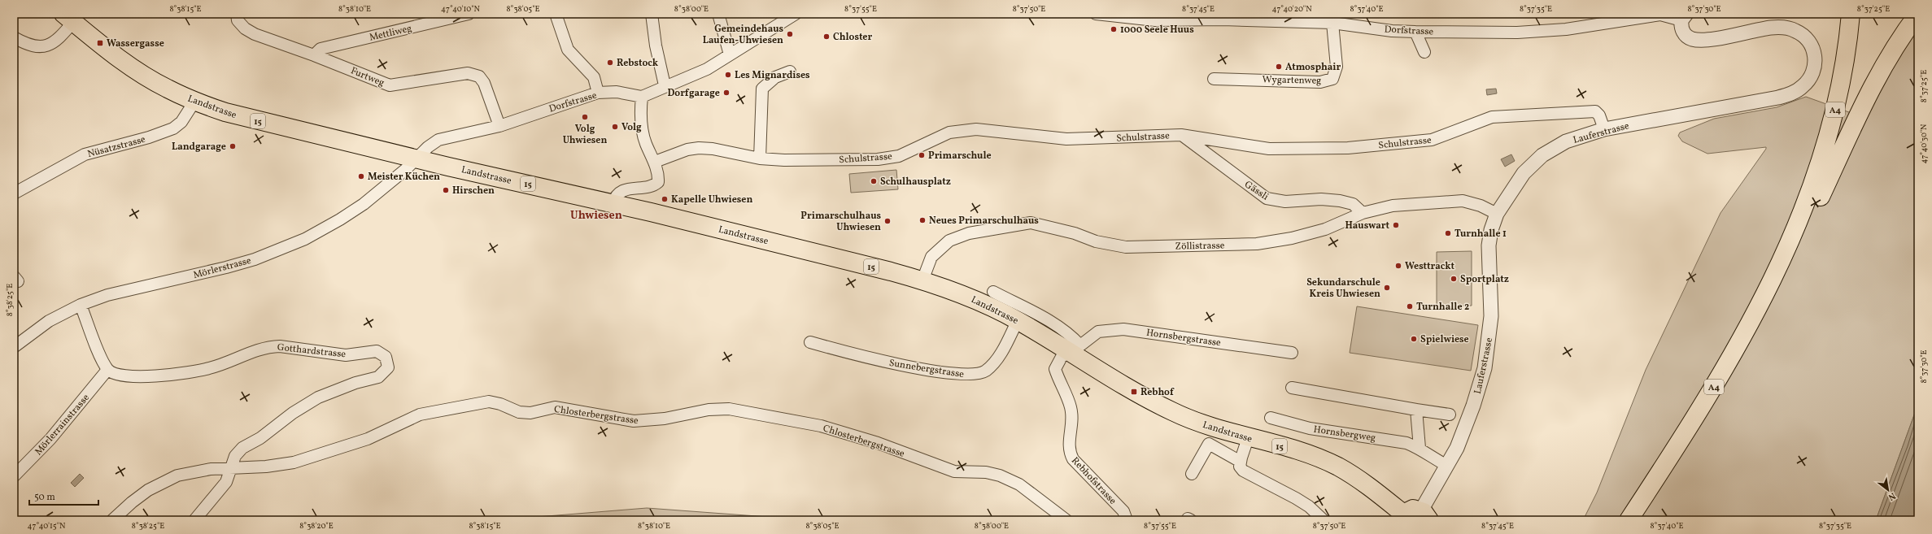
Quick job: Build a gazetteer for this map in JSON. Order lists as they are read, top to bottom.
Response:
{
  "streets": {
    "main road": ["Landstrasse", "A4", "15"],
    "street": [
      "Dorfstrasse",
      "Mettliweg",
      "Furtweg",
      "Wygartenweg",
      "Lauferstrasse",
      "Schulstrasse",
      "Nüsatzstrasse",
      "Gässli",
      "Zöllistrasse",
      "Mörlerstrasse",
      "Hornsbergstrasse",
      "Gotthardstrasse",
      "Sunnebergstrasse",
      "Chlosterbergstrasse",
      "Mörlerrainstrasse",
      "Hornsbergweg",
      "Rebhofstrasse"
    ]
  },
  "crossings": [
    ["Dorfstrasse", "Furtweg"],
    ["Dorfstrasse", "Wygartenweg"],
    ["Dorfstrasse", "Landstrasse"],
    ["Dorfstrasse", "Lauferstrasse"],
    ["Dorfstrasse", "Mörlerstrasse"],
    ["Mettliweg", "Furtweg"],
    ["Landstrasse", "Nüsatzstrasse"],
    ["Landstrasse", "Zöllistrasse"],
    ["Landstrasse", "Mörlerstrasse"],
    ["Landstrasse", "Hornsbergstrasse"],
    ["Landstrasse", "Sunnebergstrasse"],
    ["Landstrasse", "Rebhofstrasse"],
    ["Lauferstrasse", "Schulstrasse"],
    ["Lauferstrasse", "Zöllistrasse"],
    ["Lauferstrasse", "Hornsbergweg"],
    ["Schulstrasse", "Gässli"],
    ["Gässli", "Zöllistrasse"],
    ["Hornsbergstrasse", "Rebhofstrasse"],
    ["Gotthardstrasse", "Chlosterbergstrasse"],
    ["Gotthardstrasse", "Mörlerrainstrasse"]
  ],
  "districts": ["Uhwiesen"],
  "places": {
    "other": [
      "1000 Seele Huus",
      "Gemeindehaus Laufen-Uhwiesen",
      "Chloster",
      "Rebstock",
      "Atmosphair",
      "Les Mignardises",
      "Dorfgarage",
      "Volg Uhwiesen",
      "Volg",
      "Landgarage",
      "Primarschule",
      "Meister Küchen",
      "Schulhausplatz",
      "Hirschen",
      "Kapelle Uhwiesen",
      "Neues Primarschulhaus",
      "Primarschulhaus Uhwiesen",
      "Hauswart",
      "Turnhalle 1",
      "Westtrackt",
      "Sportplatz",
      "Sekundarschule Kreis Uhwiesen",
      "Turnhalle 2",
      "Spielwiese"
    ],
    "transit": ["Wassergasse", "Rebhof"]
  },
  "scale_bar": "50 m",
  "north": "bottom right",
  "coordinates": [
    "8°38'15\"E",
    "8°38'10\"E",
    "47°40'10\"N",
    "8°38'05\"E",
    "8°38'00\"E",
    "8°37'55\"E",
    "8°37'50\"E",
    "8°37'45\"E",
    "47°40'20\"N",
    "8°37'40\"E",
    "8°37'35\"E",
    "8°37'30\"E",
    "8°37'25\"E",
    "47°40'30\"N",
    "8°38'25\"E",
    "47°40'15\"N",
    "8°38'20\"E"
  ]
}
